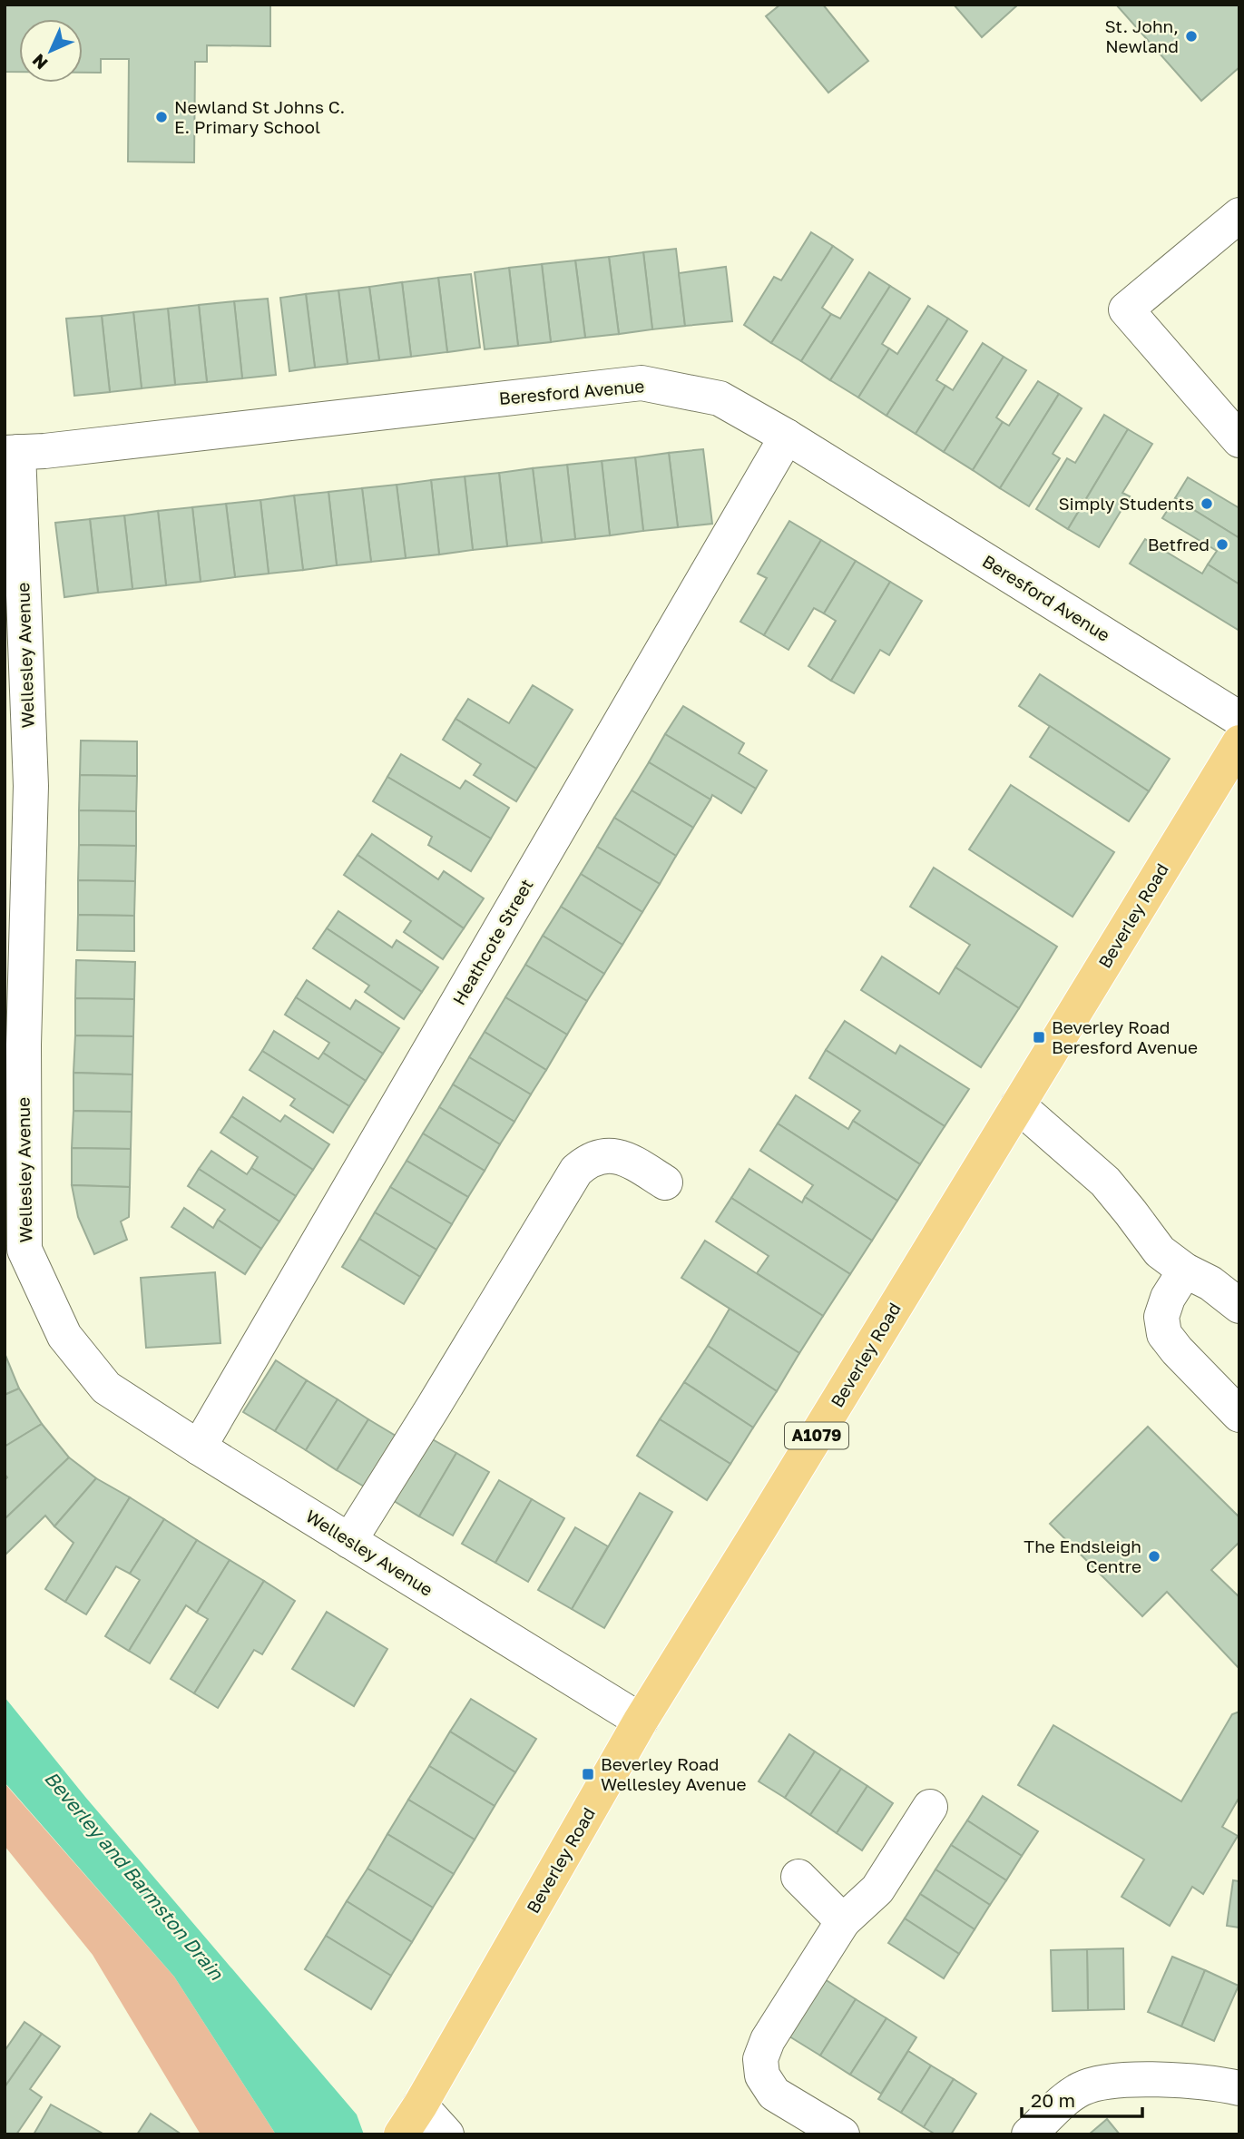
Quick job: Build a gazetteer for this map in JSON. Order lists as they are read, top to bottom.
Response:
{
  "streets": {
    "main road": ["Beverley Road", "A1079"],
    "street": ["Beresford Avenue", "Wellesley Avenue", "Heathcote Street"]
  },
  "crossings": [
    ["Beresford Avenue", "Wellesley Avenue"],
    ["Beresford Avenue", "Heathcote Street"],
    ["Wellesley Avenue", "Beverley Road"],
    ["Wellesley Avenue", "Heathcote Street"]
  ],
  "water": ["Beverley and Barmston Drain"],
  "places": {
    "other": [
      "St. John, Newland",
      "Newland St Johns C. E. Primary School",
      "Simply Students",
      "Betfred",
      "The Endsleigh Centre"
    ],
    "transit": ["Beverley Road Beresford Avenue", "Beverley Road Wellesley Avenue"]
  },
  "scale_bar": "20 m",
  "north": "bottom left"
}
